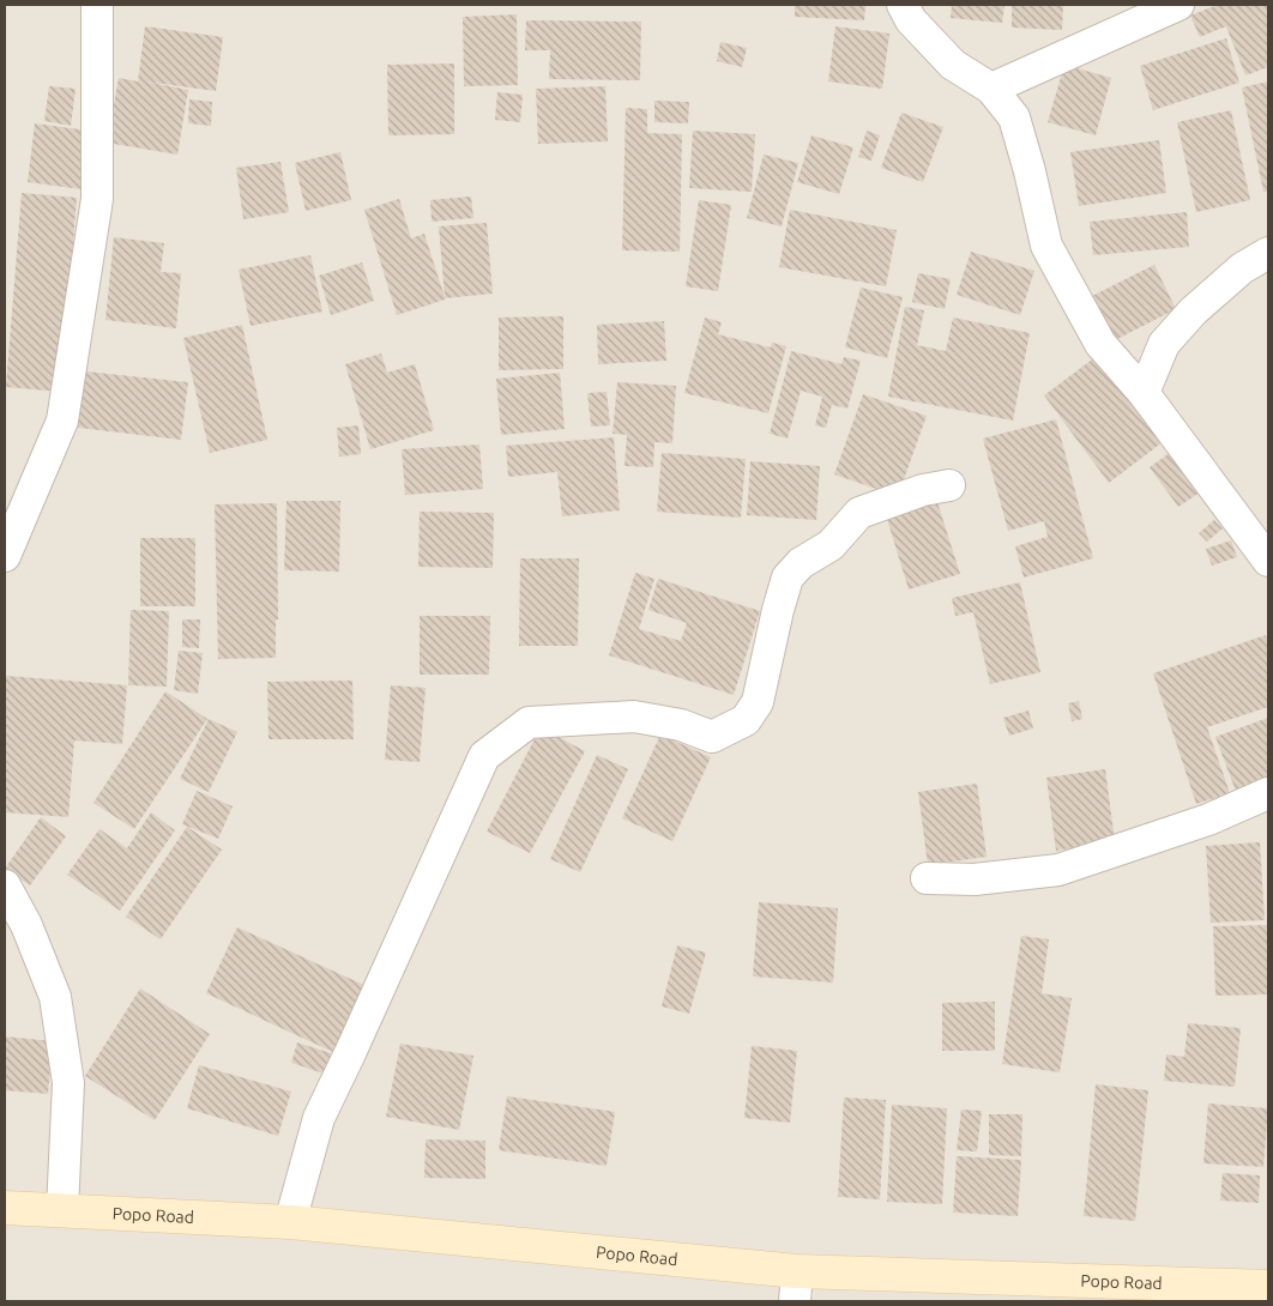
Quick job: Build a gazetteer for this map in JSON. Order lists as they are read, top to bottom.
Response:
{
  "streets": {
    "main road": ["Popo Road"]
  }
}
